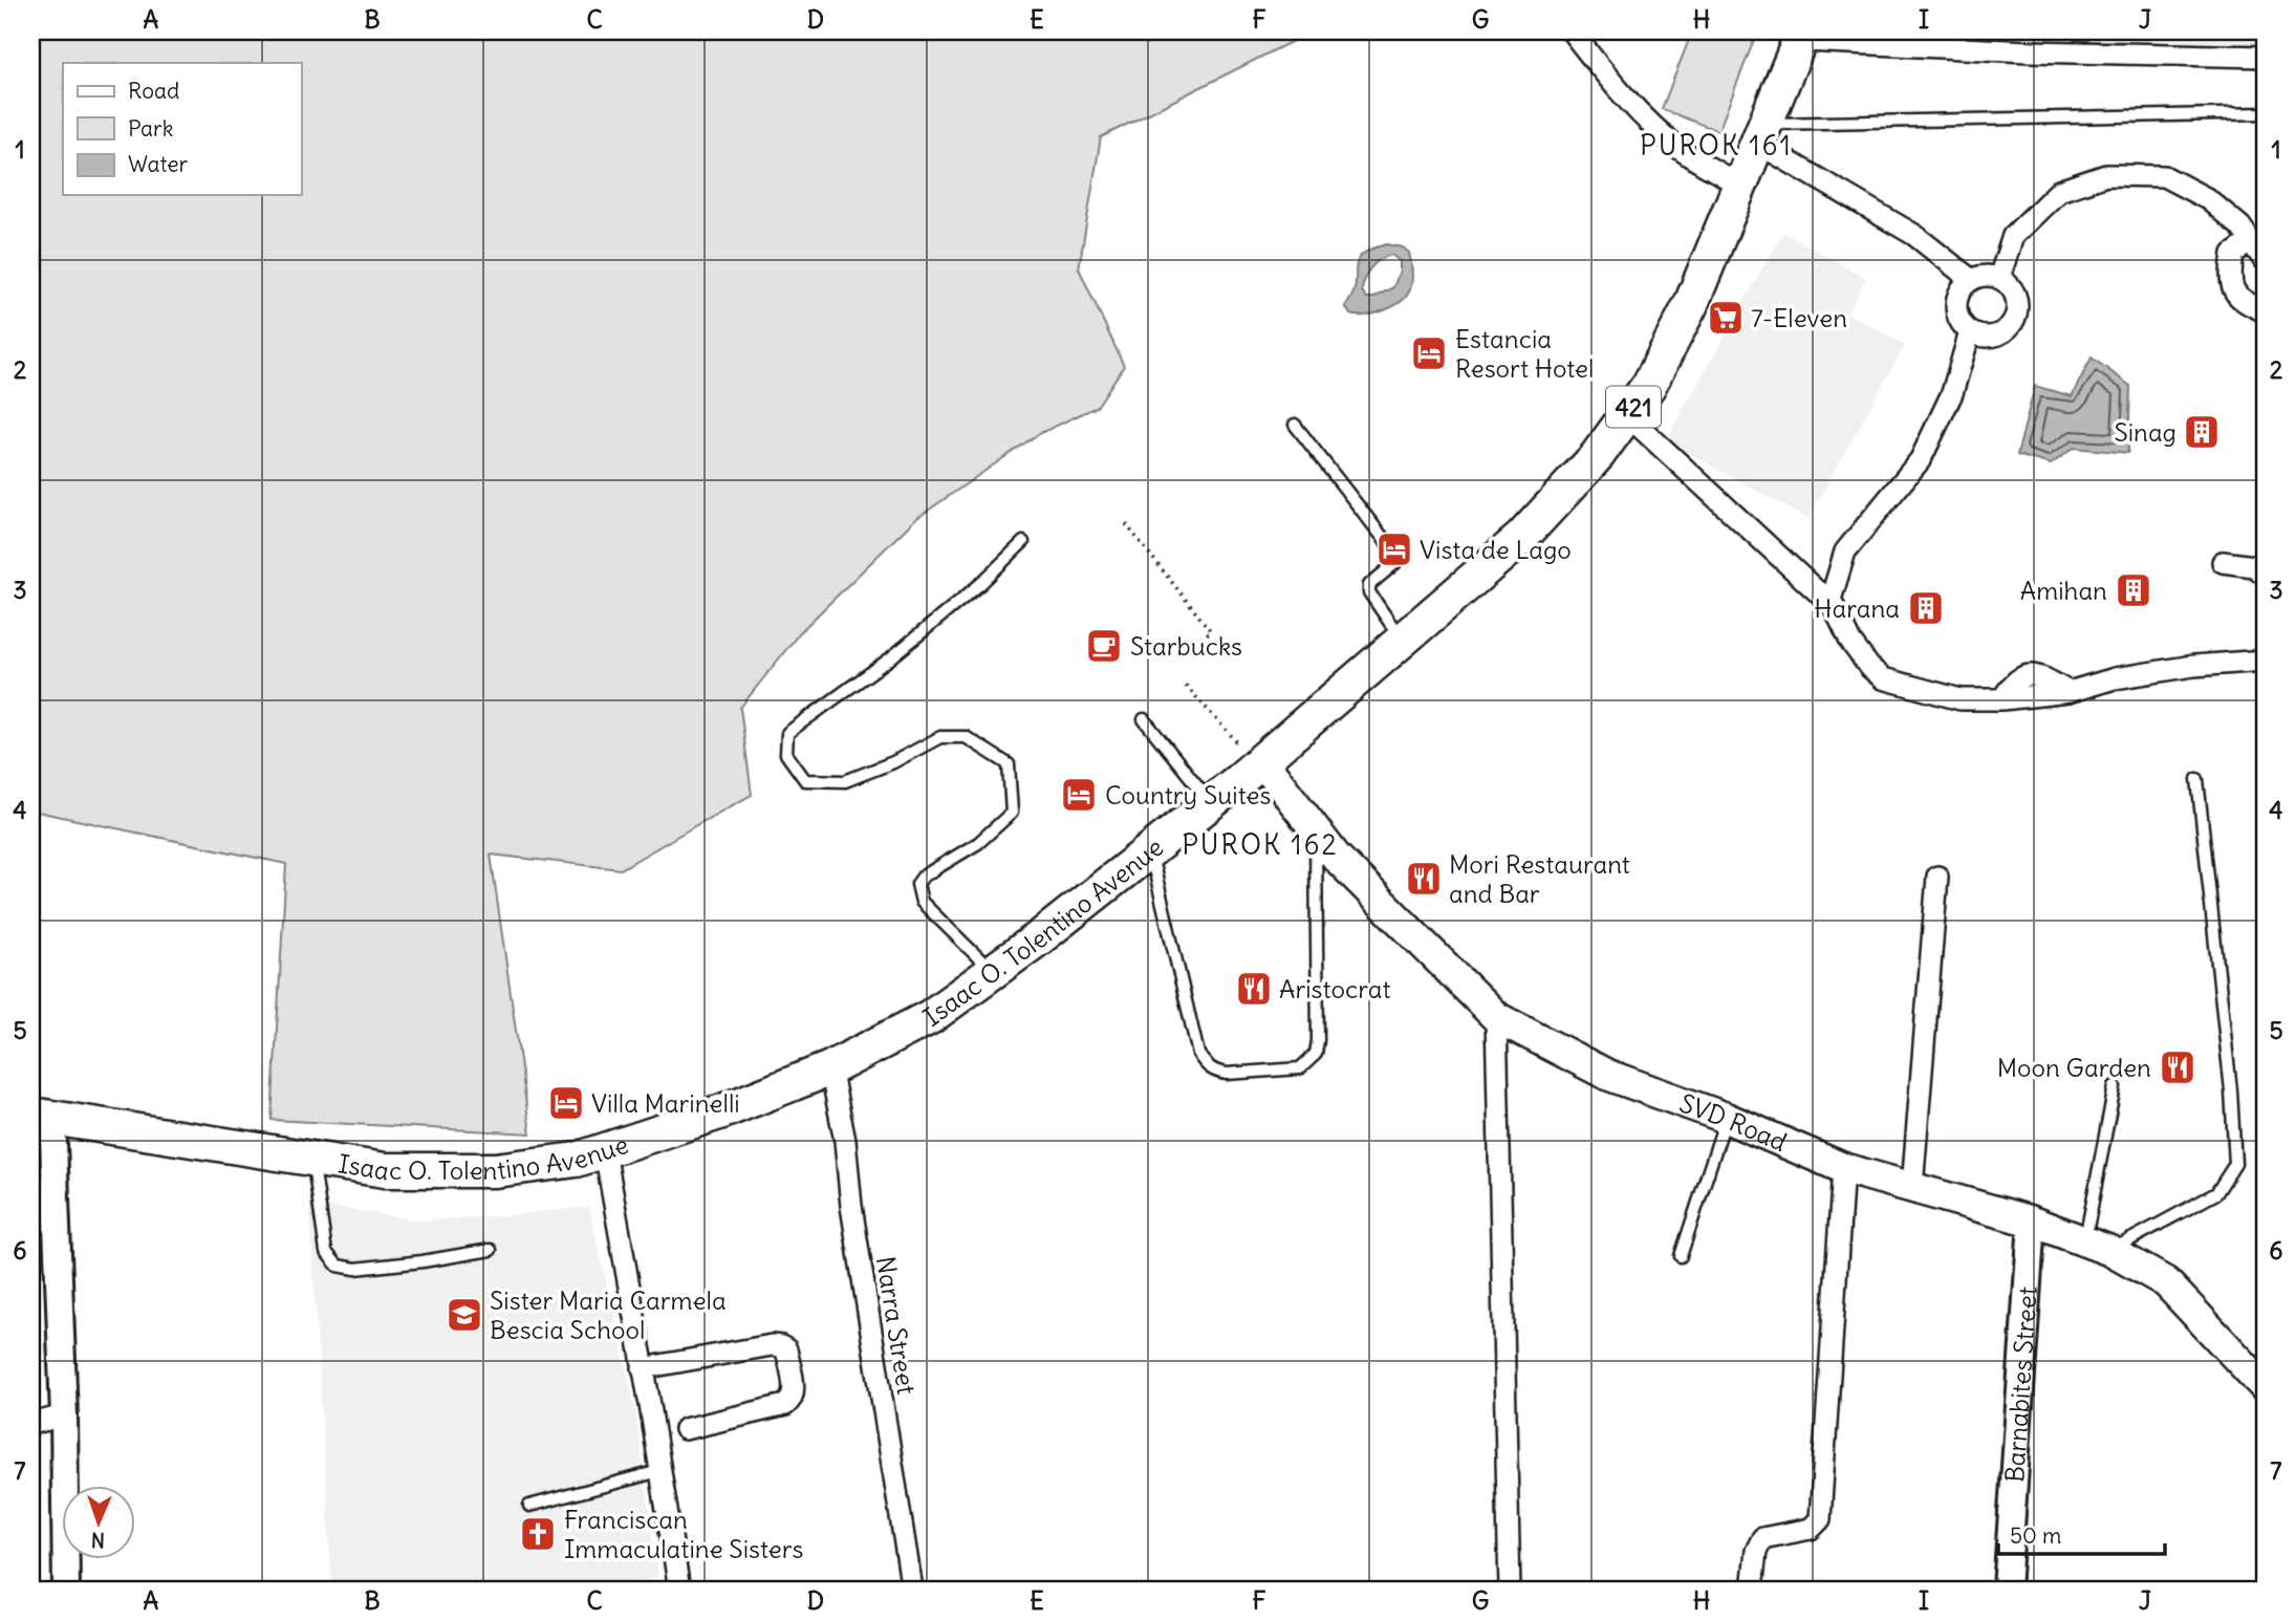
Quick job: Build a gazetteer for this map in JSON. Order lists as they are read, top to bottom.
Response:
{
  "streets": {
    "main road": ["421", "Isaac O. Tolentino Avenue", "SVD Road"],
    "street": ["Narra Street", "Barnabites Street"]
  },
  "crossings": [
    ["Isaac O. Tolentino Avenue", "SVD Road"],
    ["Isaac O. Tolentino Avenue", "Narra Street"],
    ["SVD Road", "Barnabites Street"]
  ],
  "districts": ["PUROK 161", "PUROK 162"],
  "places": {
    "supermarket": ["7-Eleven"],
    "hotel": [
      "Estancia Resort Hotel",
      "Vista de Lago",
      "Country Suites",
      "Villa Marinelli"
    ],
    "building": ["Sinag", "Amihan", "Harana"],
    "cafe": ["Starbucks"],
    "restaurant": ["Mori Restaurant and Bar", "Aristocrat", "Moon Garden"],
    "school or university": ["Sister Maria Carmela Bescia School"],
    "church": ["Franciscan Immaculatine Sisters"]
  },
  "legend": ["Road", "Park", "Water"],
  "scale_bar": "50 m",
  "north": "bottom",
  "grid": {
    "columns": [
      "A",
      "B",
      "C",
      "D",
      "E",
      "F",
      "G",
      "H",
      "I",
      "J"
    ],
    "rows": [
      "1",
      "2",
      "3",
      "4",
      "5",
      "6",
      "7"
    ]
  }
}
